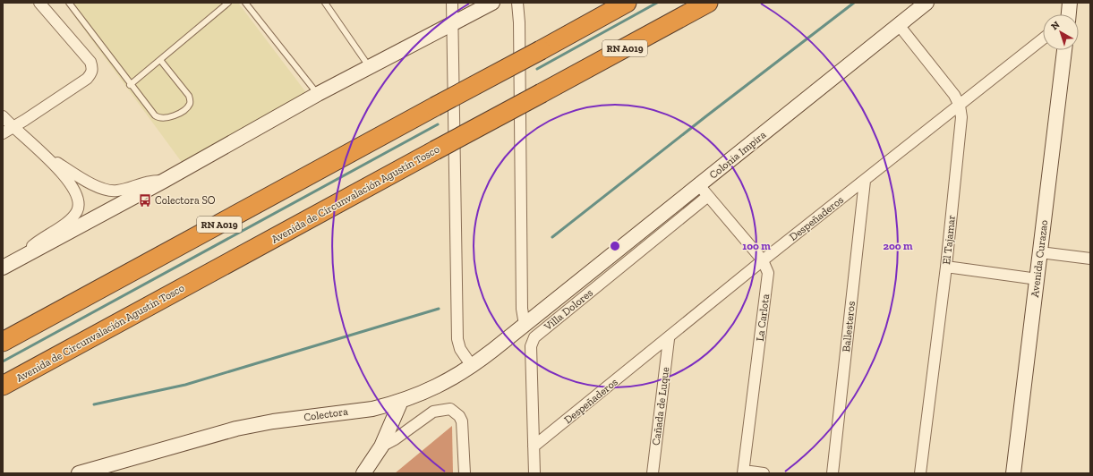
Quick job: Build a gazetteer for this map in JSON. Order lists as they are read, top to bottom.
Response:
{
  "streets": {
    "highway": ["RN A019", "Avenida de Circunvalación Agustín Tosco"],
    "street": [
      "Colonia Impira",
      "Despeñaderos",
      "El Tajamar",
      "Avenida Curazao",
      "Villa Dolores",
      "La Carlota",
      "Ballesteros",
      "Cañada de Luque",
      "Colectora"
    ]
  },
  "crossings": [
    ["Colonia Impira", "El Tajamar"],
    ["Colonia Impira", "Villa Dolores"],
    ["Colonia Impira", "La Carlota"],
    ["Colonia Impira", "Colectora"],
    ["Despeñaderos", "El Tajamar"],
    ["Despeñaderos", "Villa Dolores"],
    ["Despeñaderos", "La Carlota"],
    ["Despeñaderos", "Ballesteros"],
    ["Despeñaderos", "Cañada de Luque"],
    ["Villa Dolores", "La Carlota"]
  ],
  "places": {
    "bus stop": ["Colectora SO"]
  },
  "north": "top left",
  "rings": ["100 m", "200 m"]
}
